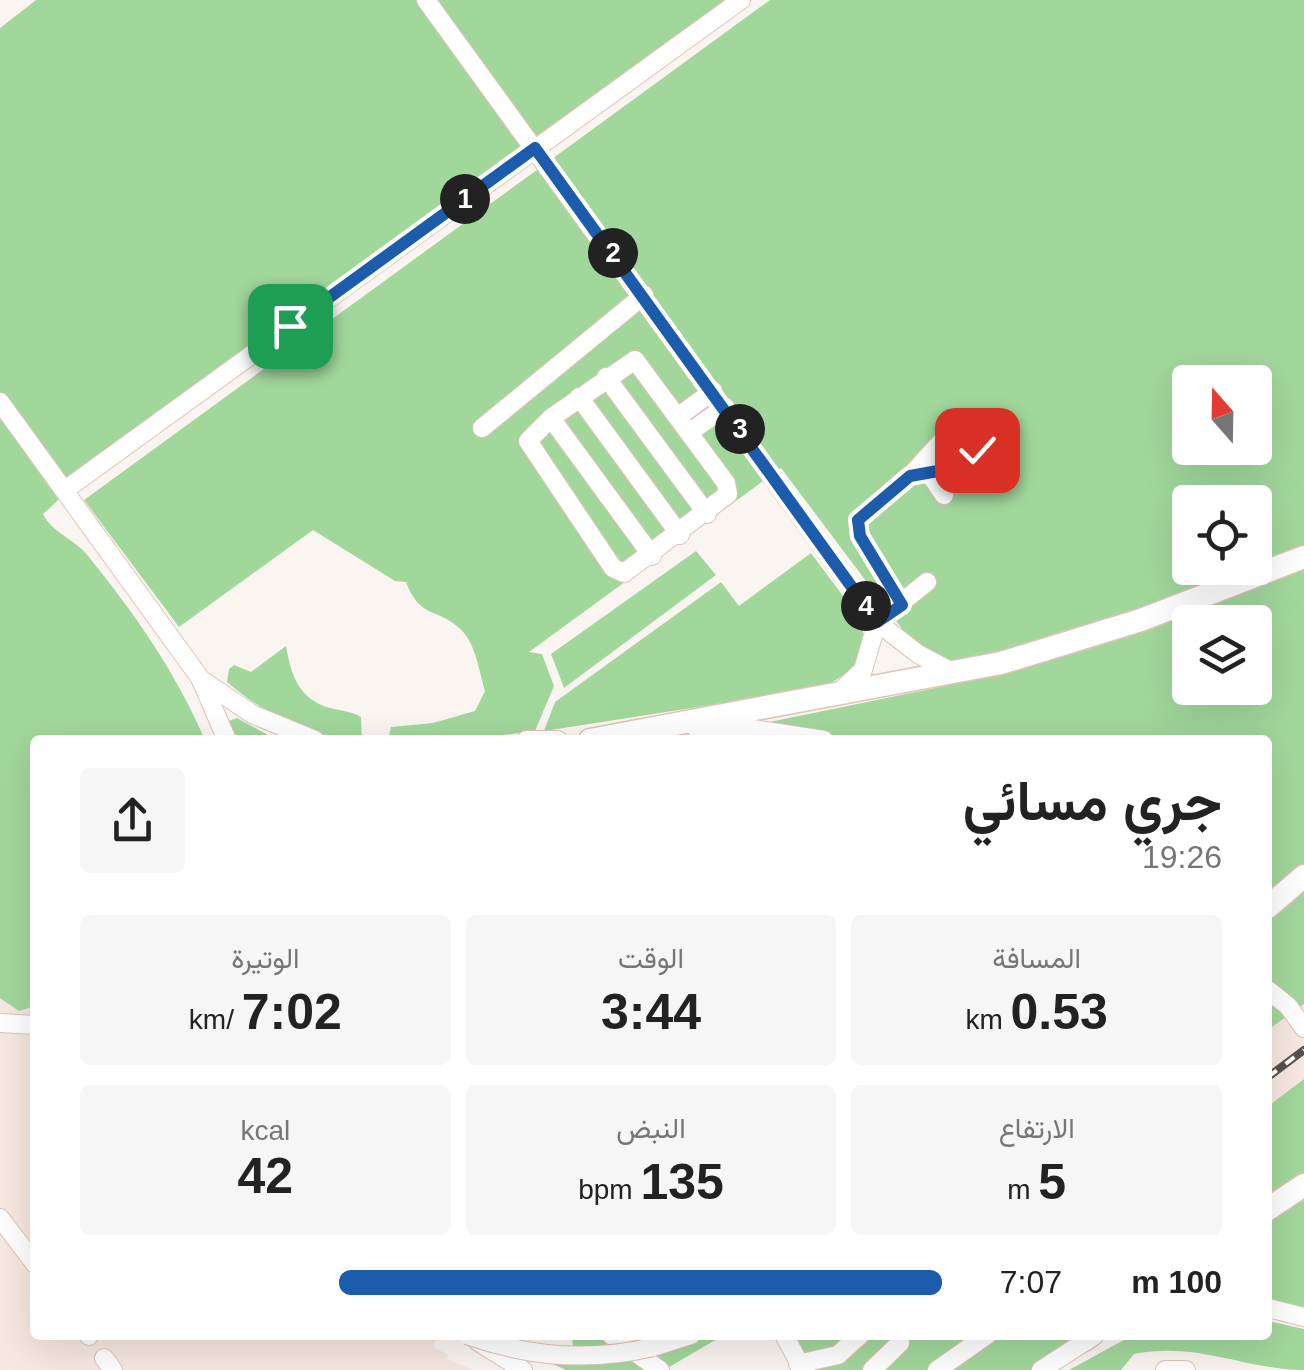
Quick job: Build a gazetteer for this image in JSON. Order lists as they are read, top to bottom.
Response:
{
  "north": "top",
  "page": {
    "pins": [
      "1",
      "2",
      "3",
      "4"
    ],
    "heading": ["جري مسائي", "19:26"],
    "stats": [
      ["المسافة", "0.53 km"],
      ["الوقت", "3:44"],
      ["الوتيرة", "7:02 /km"],
      ["الارتفاع", "5 m"],
      ["النبض", "135 bpm"],
      ["kcal", "42"]
    ],
    "list": [
      {
        "name": "100 m",
        "note": "7:07"
      }
    ]
  }
}
